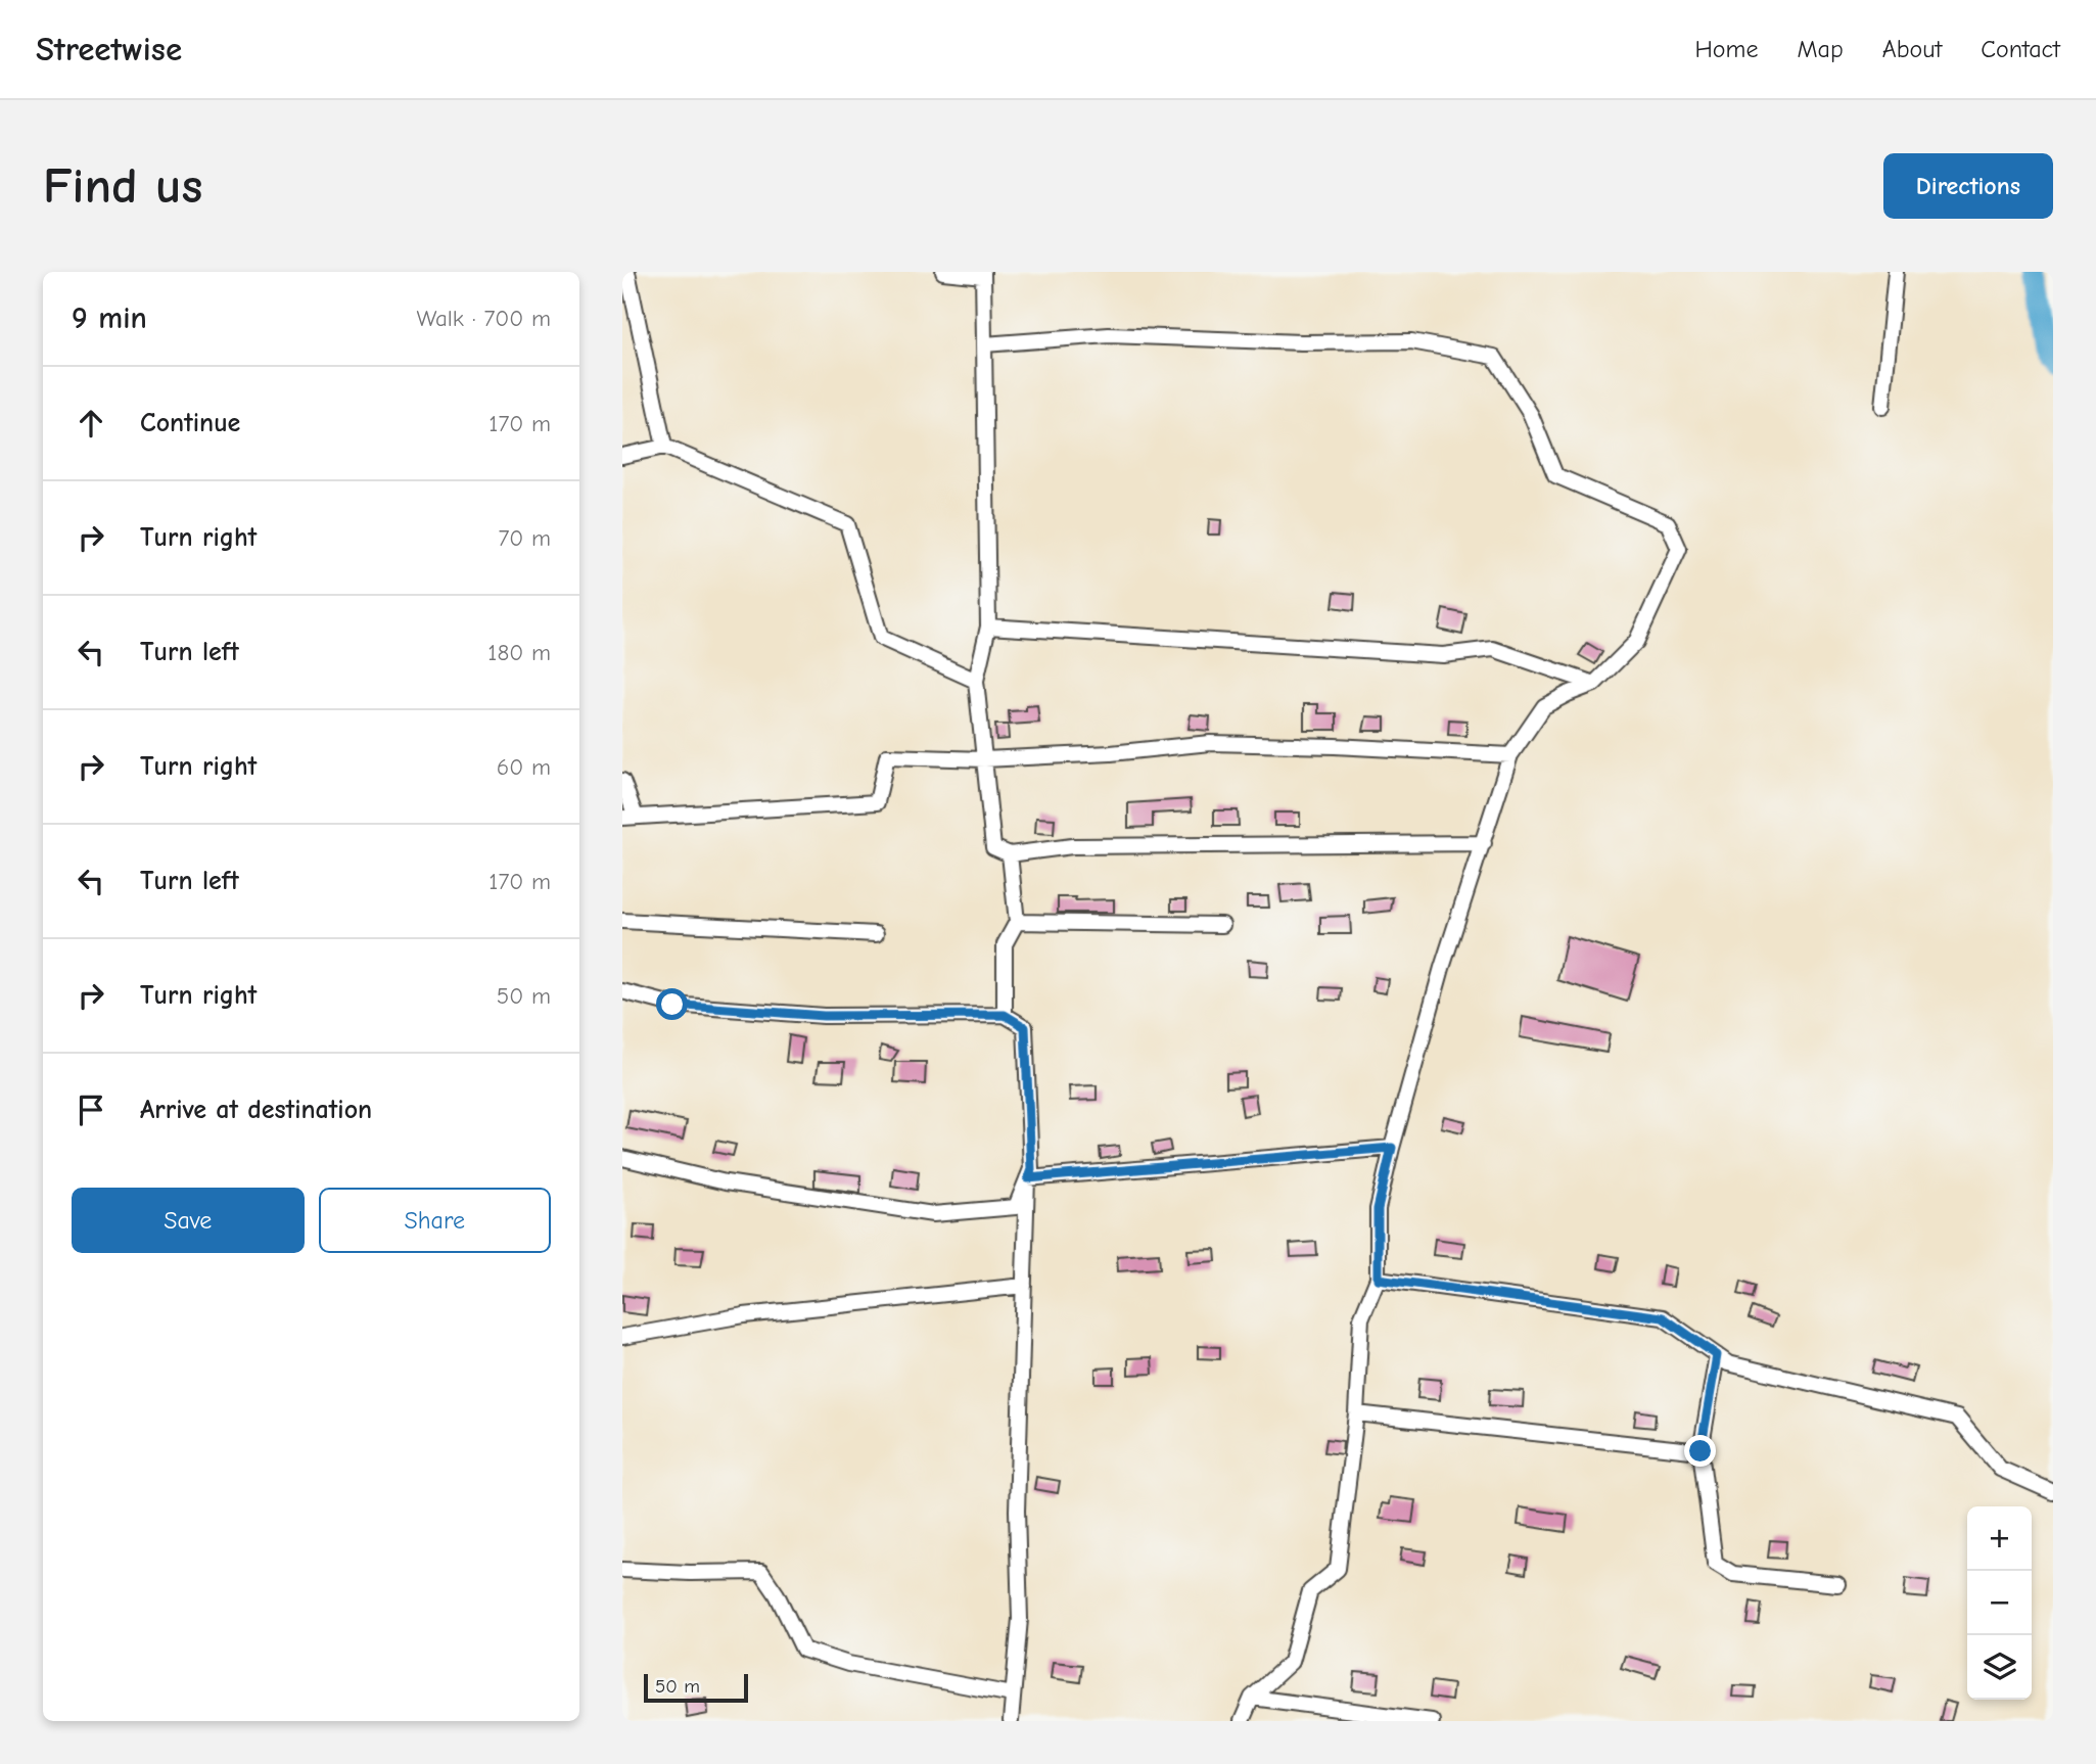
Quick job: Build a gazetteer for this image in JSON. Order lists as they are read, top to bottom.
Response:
{
  "scale_bar": "50 m",
  "page": {
    "header": "Streetwise",
    "nav": [
      "Home",
      "Map",
      "About",
      "Contact"
    ],
    "buttons": [
      "Directions",
      ["Save", "Share"]
    ],
    "title": "Find us",
    "heading": ["9 min", "Walk · 700 m"],
    "list": [
      ["Continue", "170 m"],
      ["Turn right", "70 m"],
      ["Turn left", "180 m"],
      ["Turn right", "60 m"],
      ["Turn left", "170 m"],
      ["Turn right", "50 m"],
      "Arrive at destination"
    ],
    "map_buttons": ["+", "−"],
    "scale": "50 m"
  }
}
